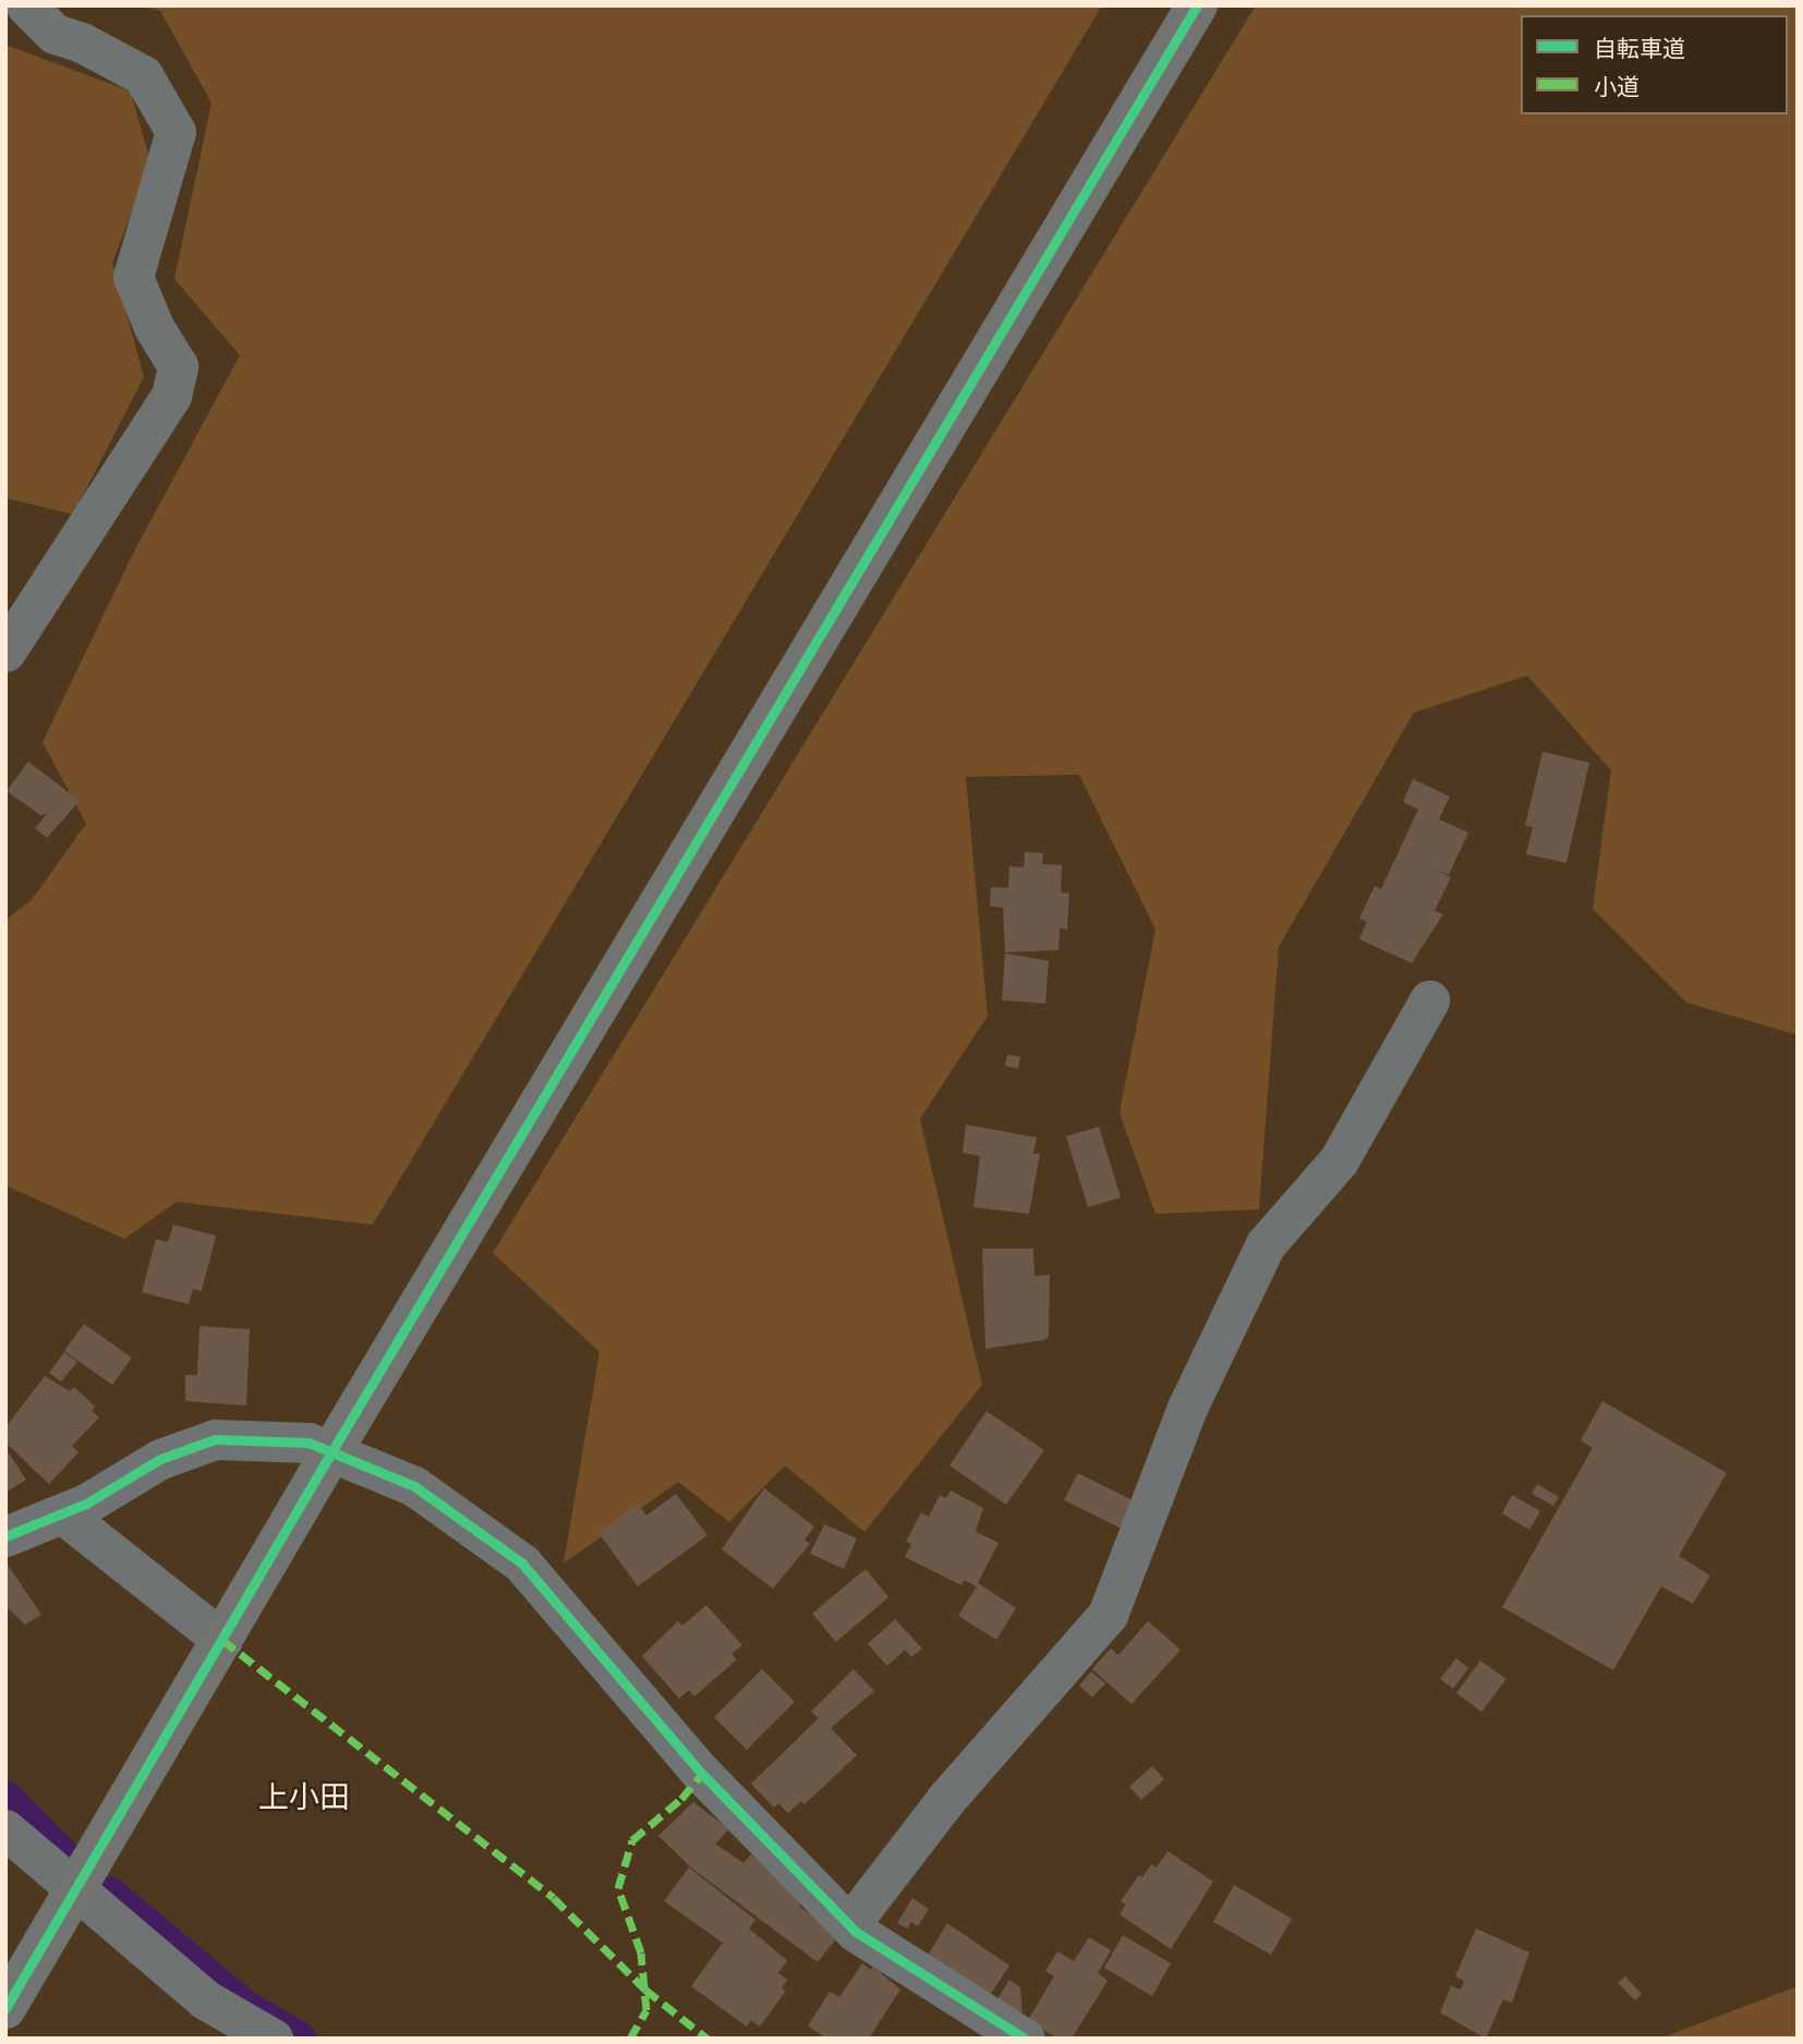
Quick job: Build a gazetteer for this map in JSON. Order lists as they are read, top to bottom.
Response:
{
  "districts": ["上小田"],
  "legend": ["自転車道", "小道"]
}
